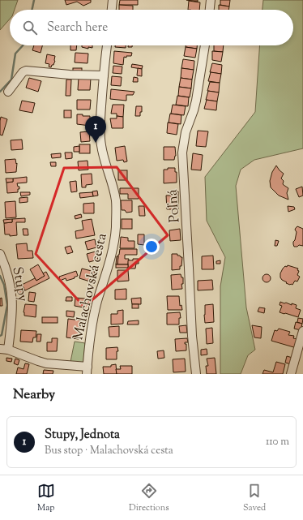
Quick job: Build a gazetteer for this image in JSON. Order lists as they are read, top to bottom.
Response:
{
  "streets": {
    "street": ["Poľná", "Stupy", "Malachovská cesta"]
  },
  "crossings": [
    ["Stupy", "Malachovská cesta"]
  ],
  "page": {
    "search": "Search here",
    "pins": "1",
    "heading": "Nearby",
    "list": [
      {
        "mark": "1",
        "name": "Stupy, Jednota",
        "note": "Bus stop · Malachovská cesta",
        "value": "110 m"
      }
    ],
    "nav": ["Map", "Directions", "Saved"]
  }
}
